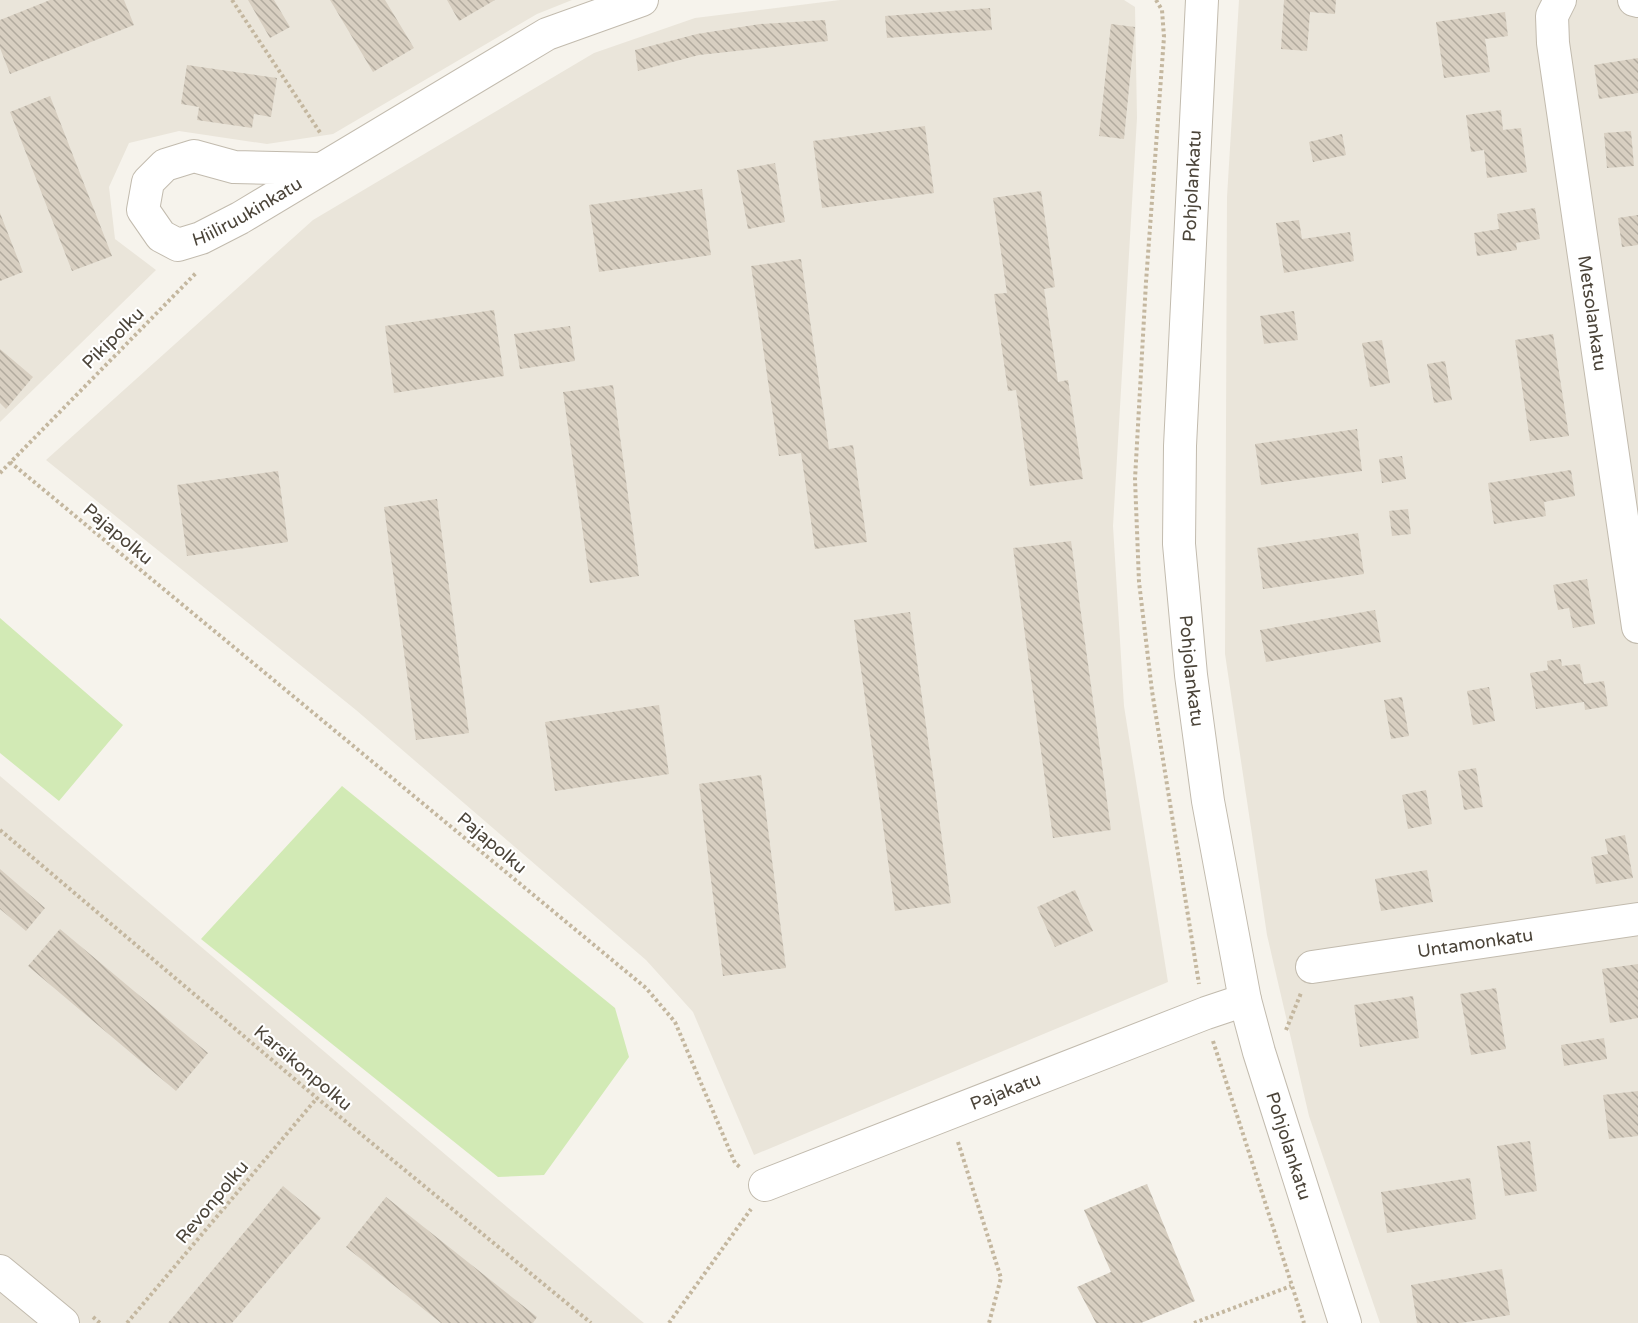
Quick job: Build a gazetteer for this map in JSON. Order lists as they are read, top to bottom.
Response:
{
  "streets": {
    "street": [
      "Pohjolankatu",
      "Hiiliruukinkatu",
      "Metsolankatu",
      "Untamonkatu",
      "Pajakatu"
    ],
    "path": [
      "Pikipolku",
      "Pajapolku",
      "Karsikonpolku",
      "Revonpolku"
    ]
  },
  "crossings": [
    ["Pohjolankatu", "Pajakatu"],
    ["Pikipolku", "Pajapolku"],
    ["Pajapolku", "Pajakatu"],
    ["Karsikonpolku", "Revonpolku"]
  ]
}
